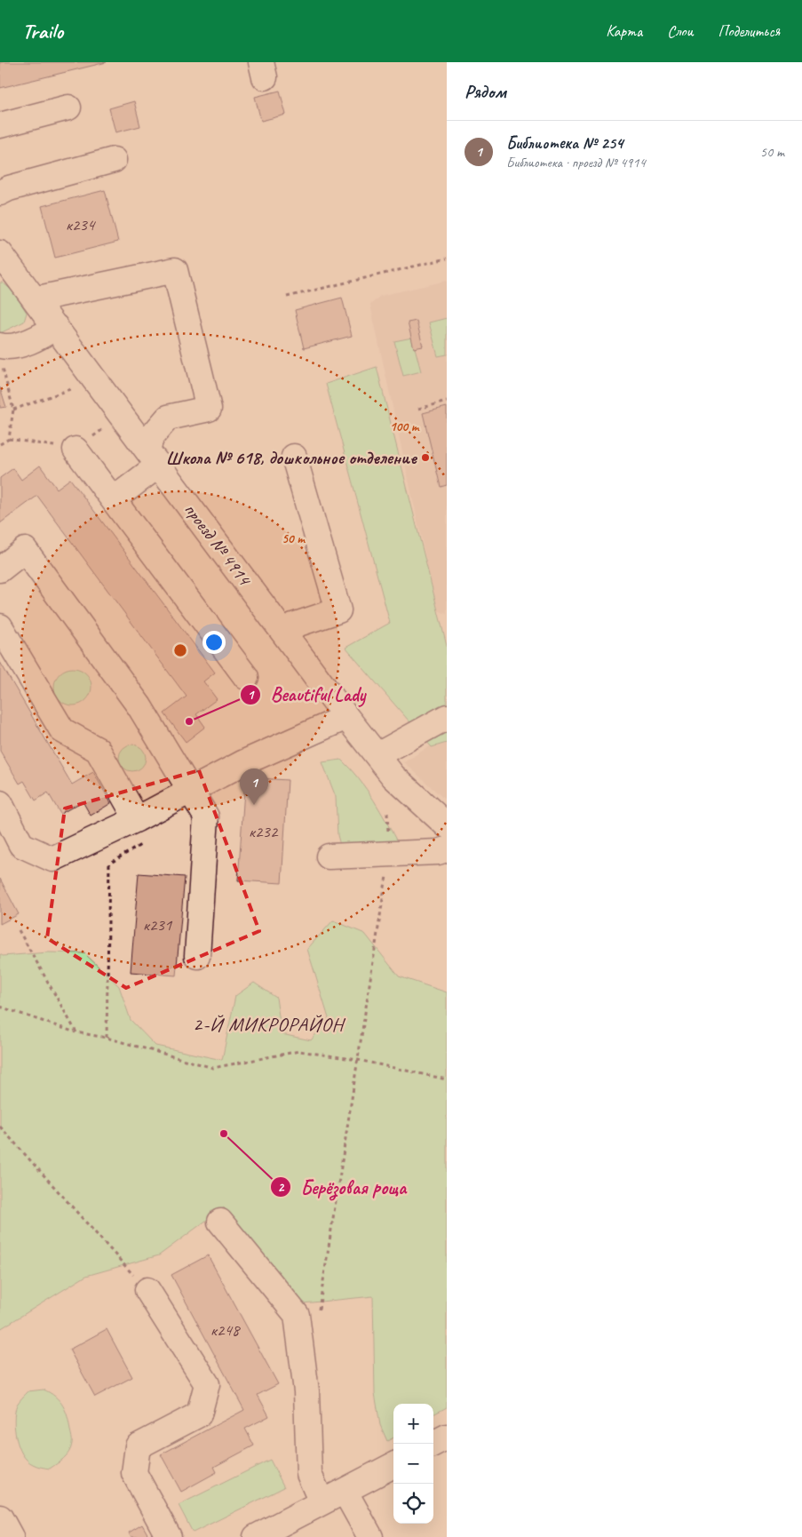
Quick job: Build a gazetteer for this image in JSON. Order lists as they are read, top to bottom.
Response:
{
  "streets": {
    "street": ["проезд № 4914"]
  },
  "districts": ["2-Й МИКРОРАЙОН"],
  "places": ["Школа № 618, дошкольное отделение", "Beautiful Lady", "Берёзовая роща"],
  "house_numbers": [
    "к234",
    "к232",
    "к231",
    "к248"
  ],
  "page": {
    "header": "Trailo",
    "nav": ["Карта", "Слои", "Поделиться"],
    "heading": "Рядом",
    "list": [
      {
        "mark": "1",
        "name": "Библиотека № 254",
        "note": "Библиотека · проезд № 4914",
        "value": "50 m"
      }
    ],
    "pins": "1",
    "map_buttons": ["+", "−"]
  },
  "rings": ["100 m", "50 m"]
}
